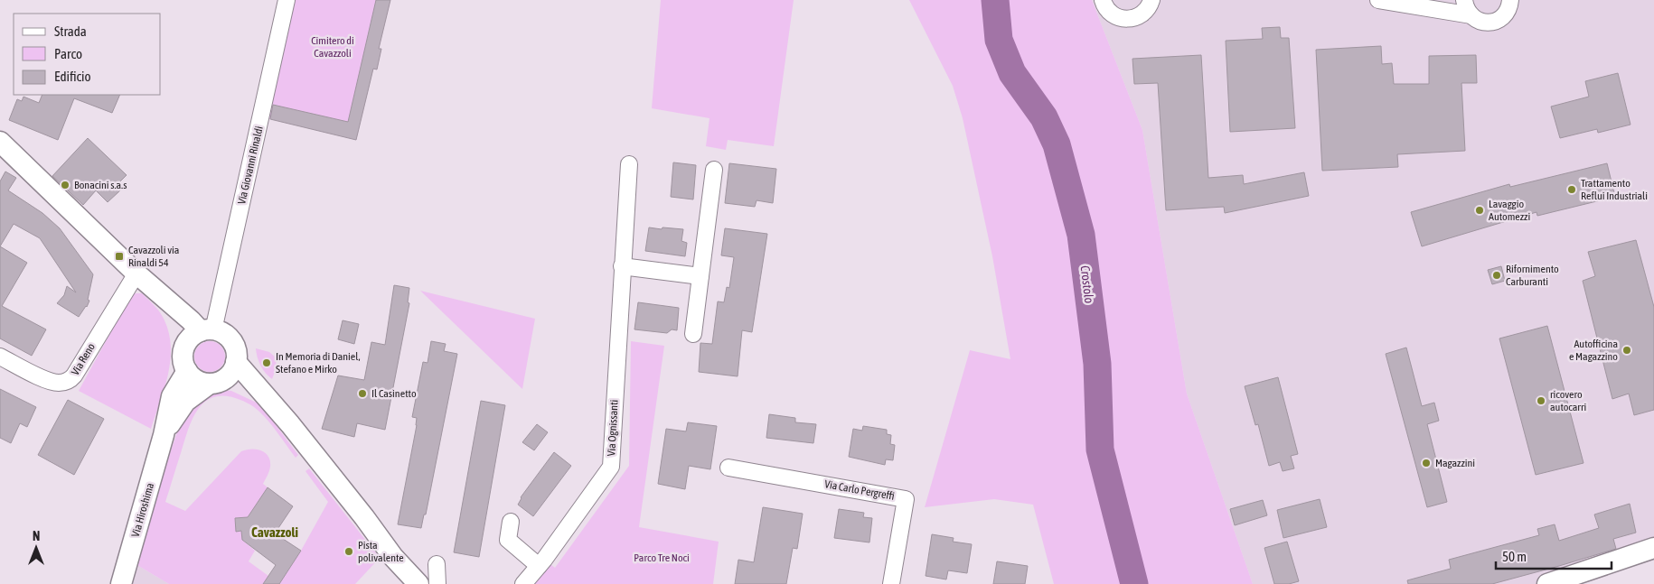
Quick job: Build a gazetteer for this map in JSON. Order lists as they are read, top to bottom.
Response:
{
  "streets": {
    "street": [
      "Via Giovanni Rinaldi",
      "Via Reno",
      "Via Ognissanti",
      "Via Carlo Pergreffi",
      "Via Hiroshima"
    ]
  },
  "crossings": [
    ["Via Giovanni Rinaldi", "Via Reno"],
    ["Via Giovanni Rinaldi", "Via Hiroshima"]
  ],
  "districts": ["Cavazzoli"],
  "water": ["Crostolo"],
  "parks": ["Cimitero di Cavazzoli", "Parco Tre Noci"],
  "places": {
    "other": [
      "Bonacini s.a.s",
      "Trattamento Reflui Industriali",
      "Lavaggio Automezzi",
      "Rifornimento Carburanti",
      "Autofficina e Magazzino",
      "In Memoria di Daniel, Stefano e Mirko",
      "Il Casinetto",
      "ricovero autocarri",
      "Magazzini",
      "Pista polivalente"
    ],
    "transit": ["Cavazzoli via Rinaldi 54"]
  },
  "legend": ["Strada", "Parco", "Edificio"],
  "scale_bar": "50 m",
  "north": "top"
}
